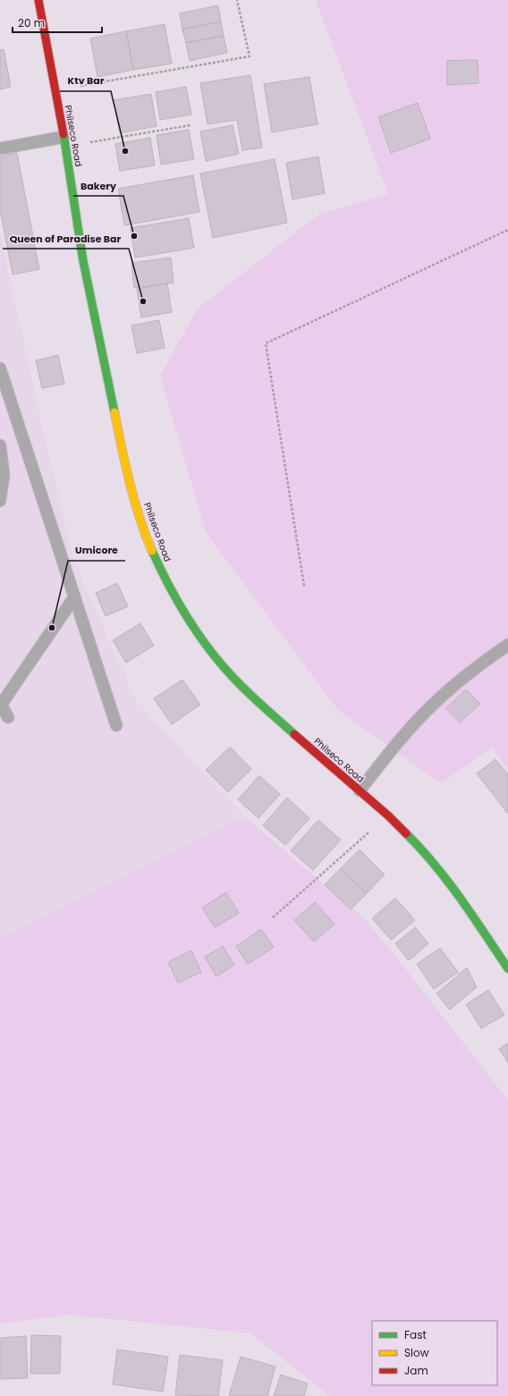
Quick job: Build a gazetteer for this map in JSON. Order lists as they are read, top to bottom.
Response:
{
  "streets": {
    "street": ["Philseco Road"]
  },
  "places": [
    "Ktv Bar",
    "Bakery",
    "Queen of Paradise Bar",
    "Umicore"
  ],
  "legend": ["Fast", "Slow", "Jam"],
  "scale_bar": "20 m"
}
